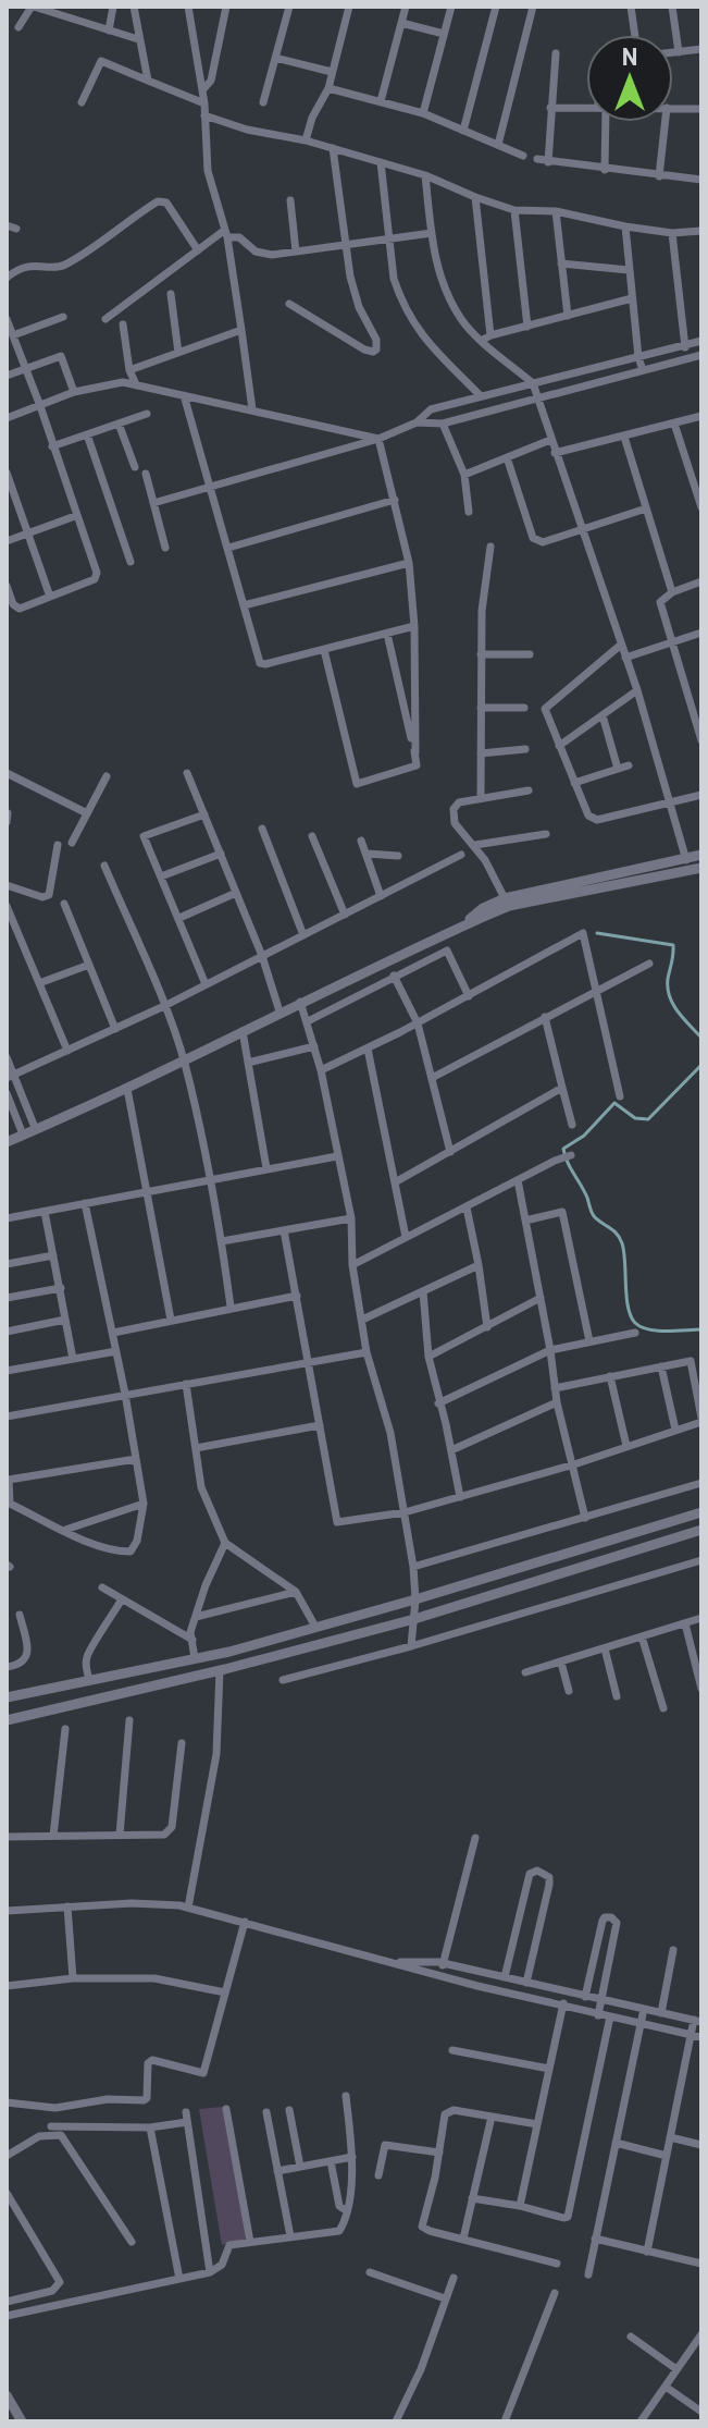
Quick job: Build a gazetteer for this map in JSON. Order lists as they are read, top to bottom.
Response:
{
  "north": "top"
}
